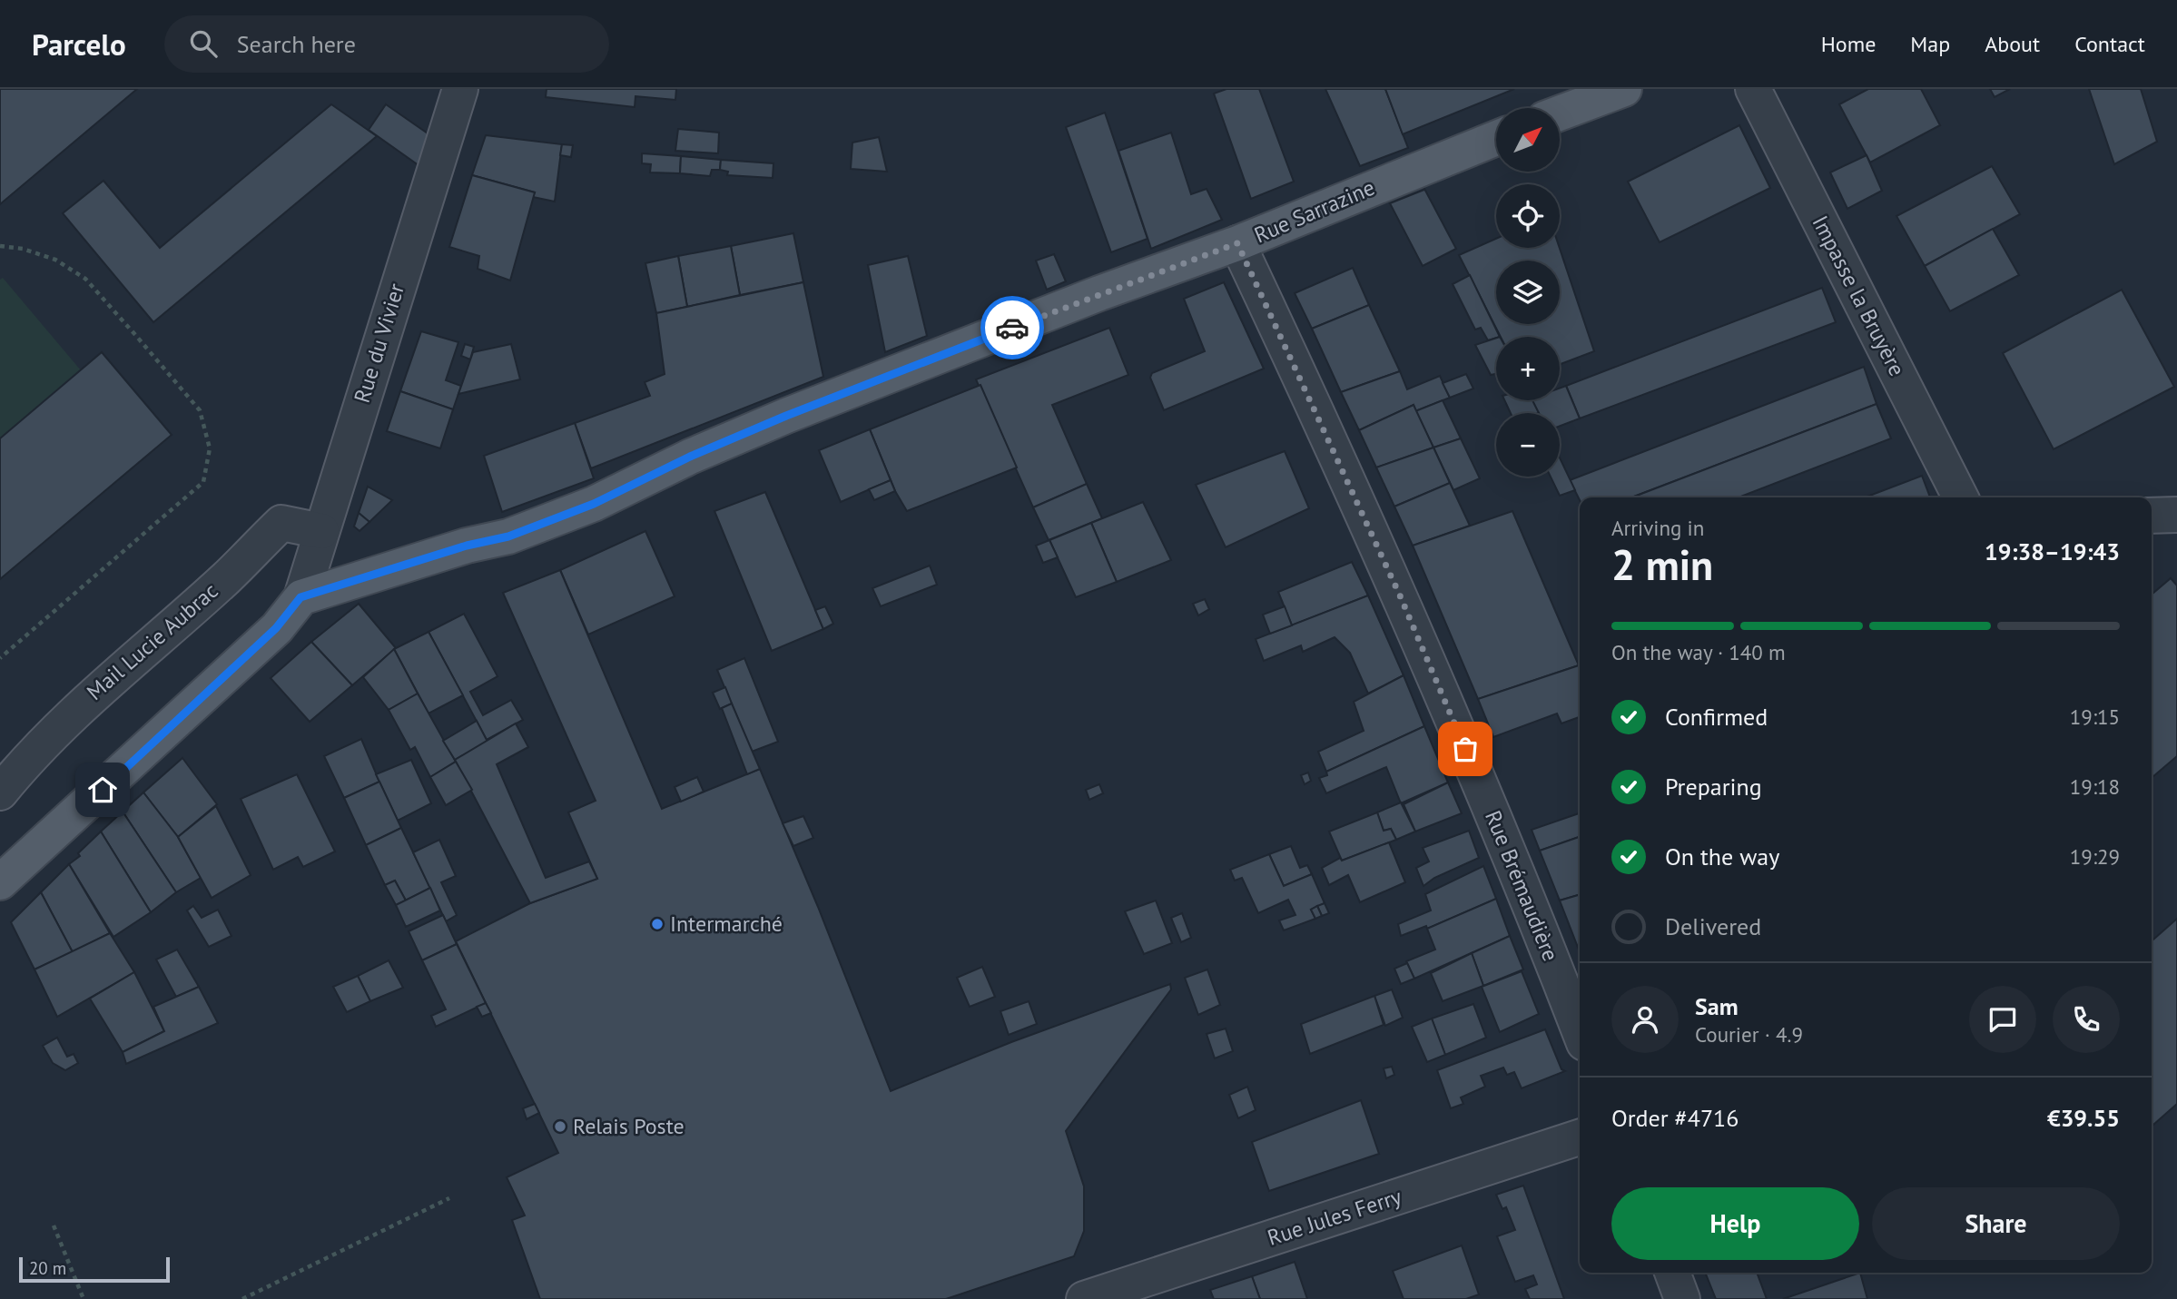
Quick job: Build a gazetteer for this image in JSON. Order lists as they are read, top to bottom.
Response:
{
  "streets": {
    "main road": ["Rue Sarrazine"],
    "street": [
      "Impasse la Bruyère",
      "Rue du Vivier",
      "Mail Lucie Aubrac",
      "Rue Brémaudière",
      "Rue Jules Ferry"
    ]
  },
  "crossings": [
    ["Rue Sarrazine", "Rue du Vivier"],
    ["Rue Sarrazine", "Rue Brémaudière"],
    ["Rue du Vivier", "Mail Lucie Aubrac"]
  ],
  "places": ["Intermarché", "Relais Poste"],
  "scale_bar": "20 m",
  "north": "top right",
  "page": {
    "header": "Parcelo",
    "search": "Search here",
    "nav": [
      "Home",
      "Map",
      "About",
      "Contact"
    ],
    "map_buttons": ["+", "−"],
    "heading": ["2 min", "Arriving in", "19:38–19:43"],
    "panel": [
      "Sam",
      "Courier · 4.9",
      "Order #4716",
      "€39.55"
    ],
    "bar": "On the way · 140 m",
    "list": [
      ["Confirmed", "19:15"],
      ["Preparing", "19:18"],
      ["On the way", "19:29"],
      "Delivered"
    ],
    "buttons": ["Help", "Share"],
    "scale": "20 m"
  }
}
